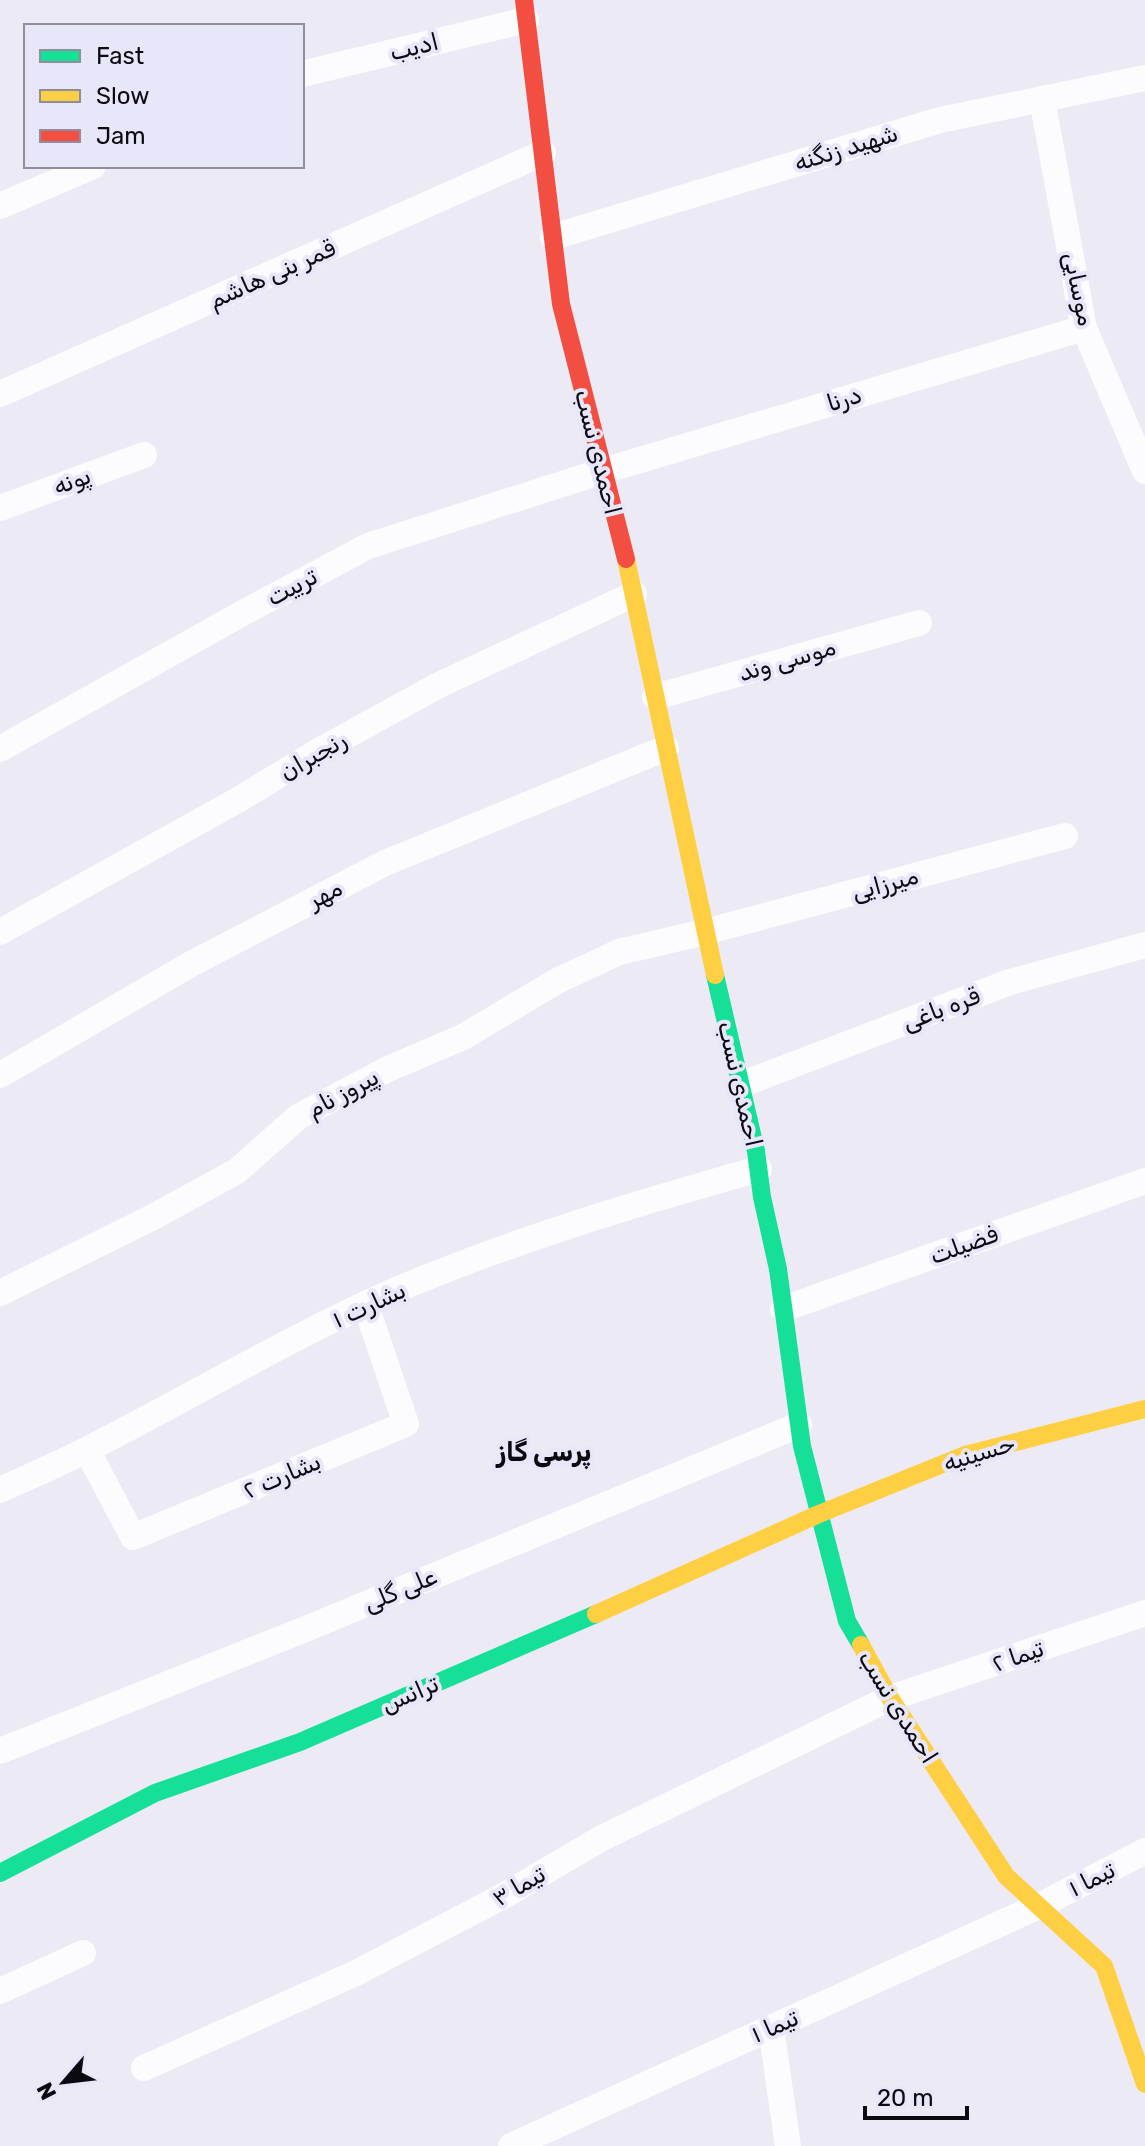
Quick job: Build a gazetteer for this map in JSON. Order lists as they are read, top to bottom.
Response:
{
  "streets": {
    "street": [
      "ادیب",
      "شهید زنگنه",
      "قمر بنی هاشم",
      "موسایی",
      "درنا",
      "احمدی نسب",
      "پونه",
      "تربیت",
      "موسی وند",
      "رنجبران",
      "میرزایی",
      "مهر",
      "قره باغی",
      "پیروز نام",
      "فضیلت",
      "بشارت ۱",
      "حسینیه",
      "بشارت ۲",
      "علی گلی",
      "تیما ۲",
      "ترانس",
      "۱ تیما",
      "تیما ۳",
      "تیما ۱"
    ]
  },
  "crossings": [
    ["ادیب", "احمدی نسب"],
    ["شهید زنگنه", "موسایی"],
    ["شهید زنگنه", "احمدی نسب"],
    ["قمر بنی هاشم", "احمدی نسب"],
    ["موسایی", "درنا"],
    ["درنا", "احمدی نسب"],
    ["درنا", "تربیت"],
    ["احمدی نسب", "تربیت"],
    ["احمدی نسب", "موسی وند"],
    ["احمدی نسب", "رنجبران"],
    ["احمدی نسب", "میرزایی"],
    ["احمدی نسب", "مهر"],
    ["احمدی نسب", "قره باغی"],
    ["احمدی نسب", "پیروز نام"],
    ["احمدی نسب", "فضیلت"],
    ["احمدی نسب", "بشارت ۱"],
    ["احمدی نسب", "حسینیه"],
    ["احمدی نسب", "علی گلی"],
    ["احمدی نسب", "تیما ۲"],
    ["احمدی نسب", "ترانس"],
    ["احمدی نسب", "۱ تیما"],
    ["احمدی نسب", "تیما ۳"],
    ["احمدی نسب", "تیما ۱"],
    ["میرزایی", "پیروز نام"],
    ["بشارت ۱", "بشارت ۲"],
    ["حسینیه", "ترانس"],
    ["تیما ۲", "تیما ۳"],
    ["۱ تیما", "تیما ۱"]
  ],
  "districts": ["پرسی گاز"],
  "legend": ["Fast", "Slow", "Jam"],
  "scale_bar": "20 m",
  "north": "bottom left"
}
